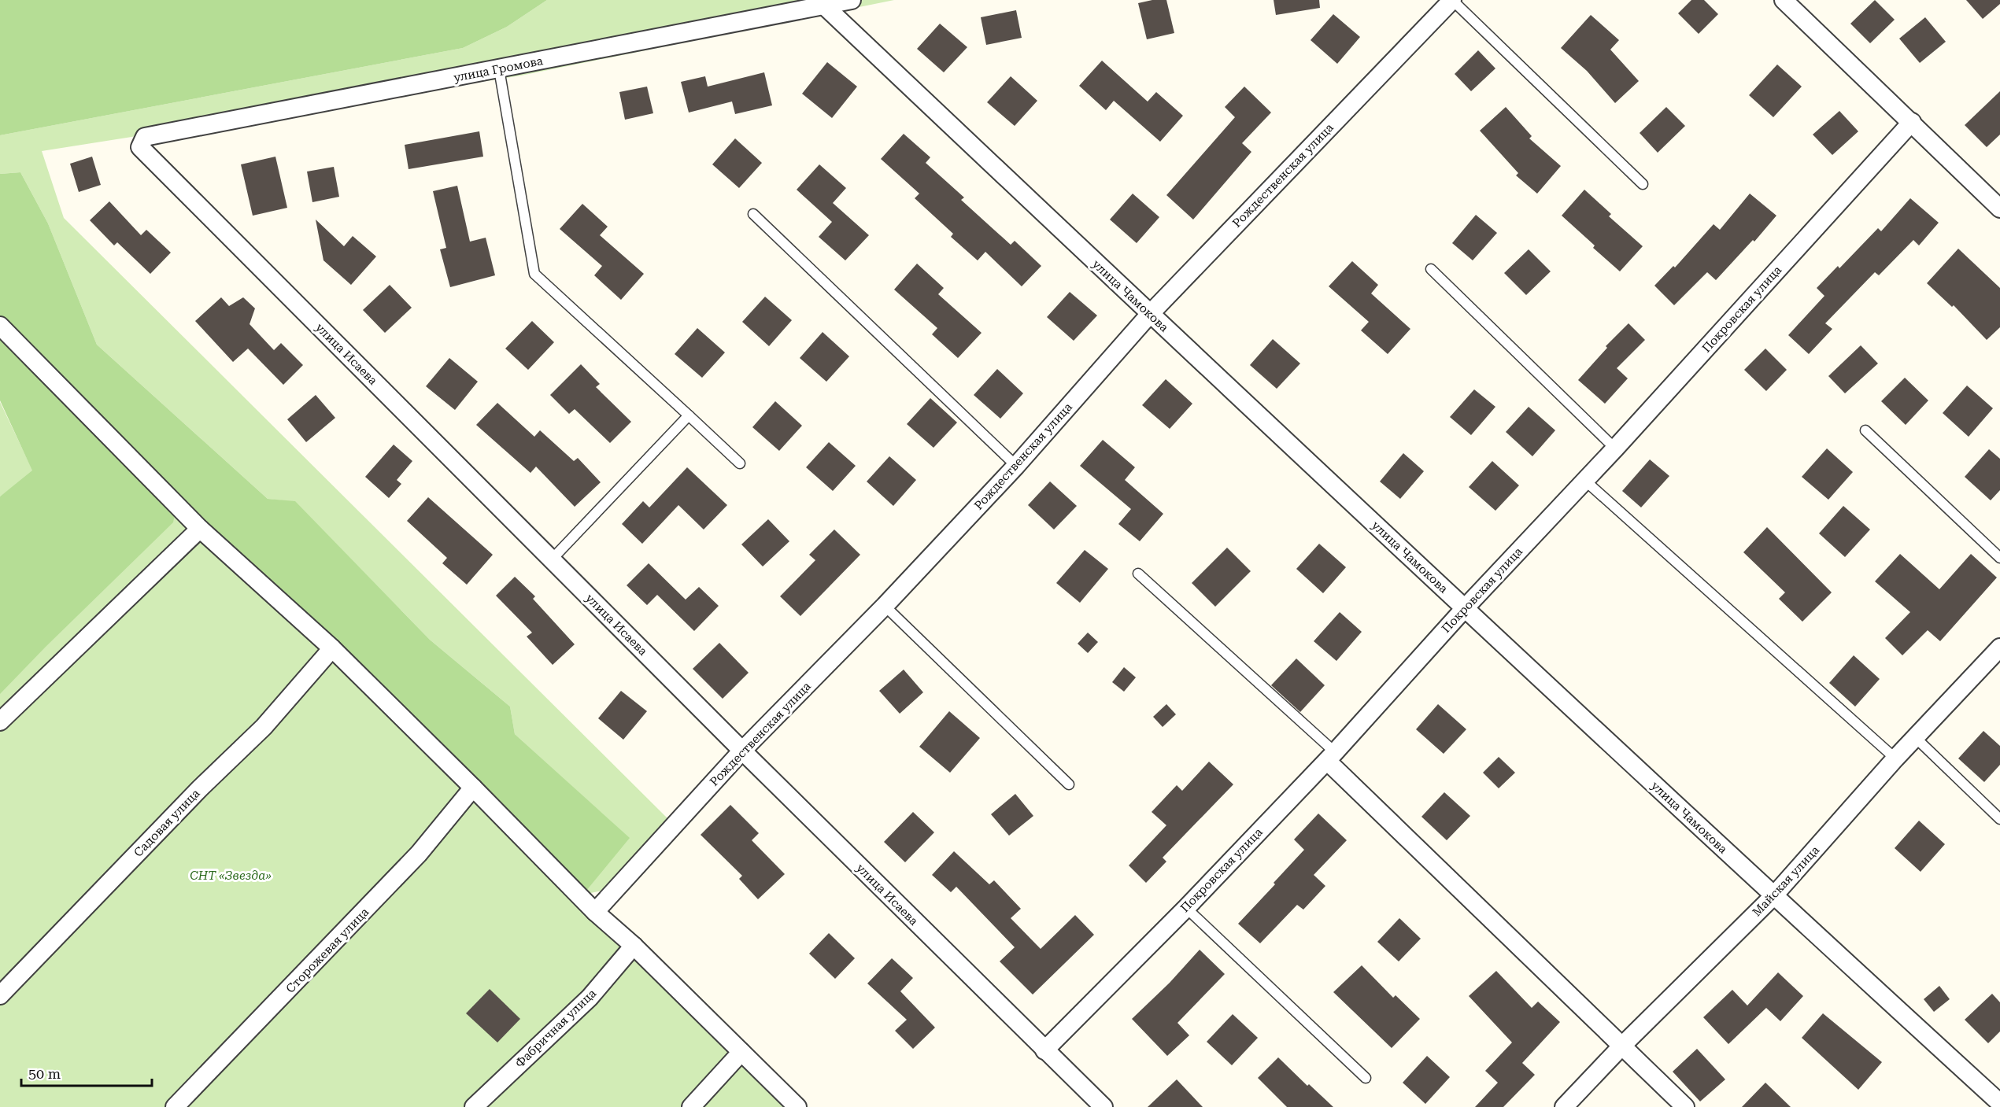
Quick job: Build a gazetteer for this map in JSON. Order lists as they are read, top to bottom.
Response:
{
  "streets": {
    "street": [
      "улица Громова",
      "Рождественская улица",
      "улица Чамокова",
      "Покровская улица",
      "улица Исаева",
      "Садовая улица",
      "Майская улица",
      "Сторожевая улица",
      "Фабричная улица"
    ]
  },
  "crossings": [
    ["улица Громова", "улица Чамокова"],
    ["улица Громова", "улица Исаева"],
    ["Рождественская улица", "улица Чамокова"],
    ["Рождественская улица", "улица Исаева"],
    ["улица Чамокова", "Покровская улица"],
    ["улица Чамокова", "Майская улица"],
    ["Покровская улица", "улица Исаева"]
  ],
  "parks": ["СНТ «Звезда»"],
  "scale_bar": "50 m"
}
